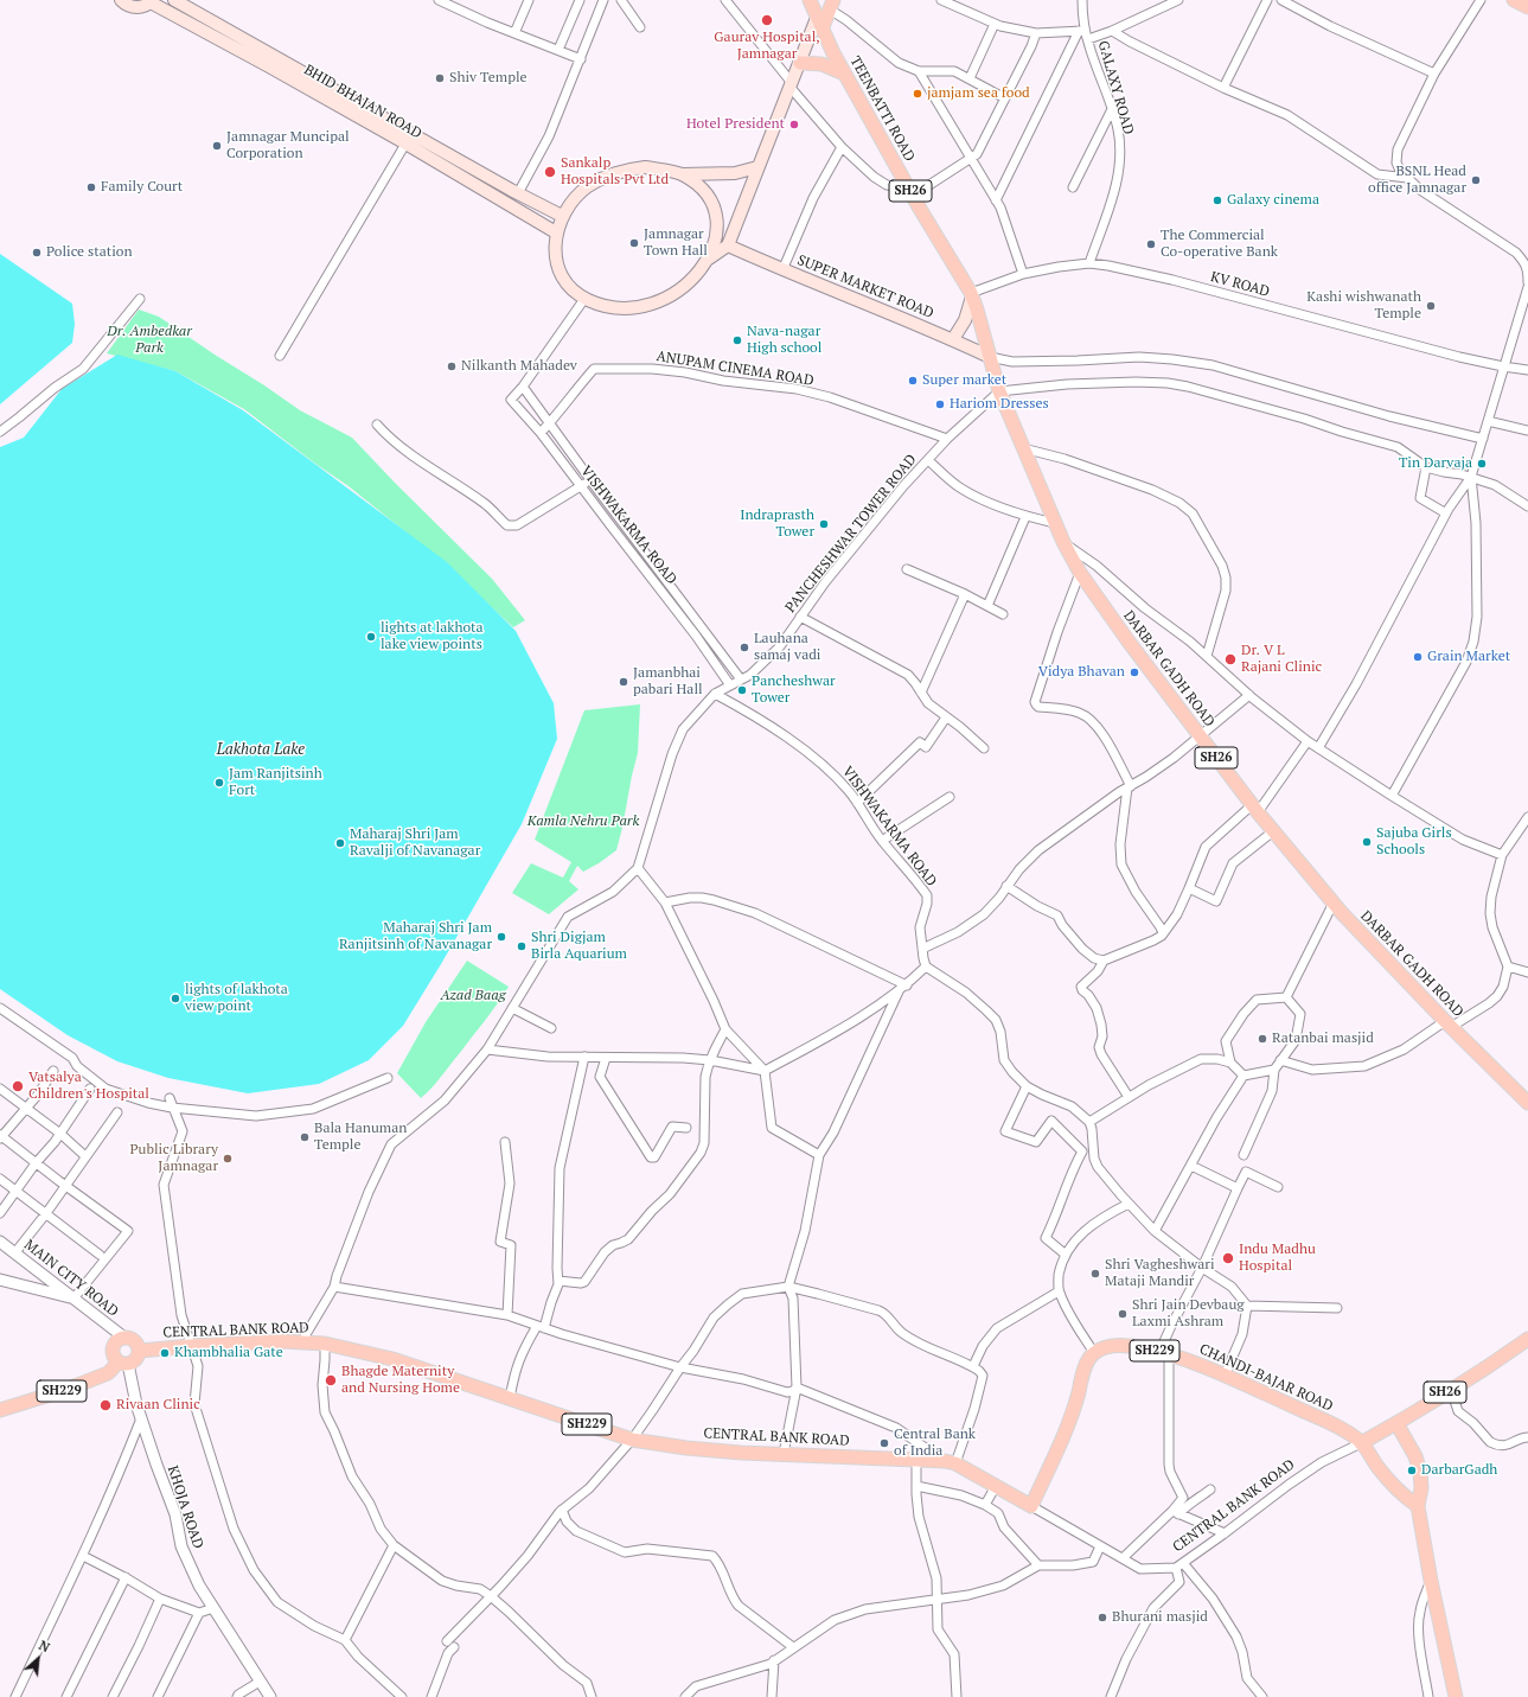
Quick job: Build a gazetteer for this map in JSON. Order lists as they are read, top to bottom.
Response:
{
  "streets": {
    "main road": [
      "BHID BHAJAN ROAD",
      "TEENBATTI ROAD",
      "SH26",
      "SUPER MARKET ROAD",
      "DARBAR GADH ROAD",
      "CENTRAL BANK ROAD",
      "SH229",
      "CHANDI-BAJAR ROAD"
    ],
    "street": [
      "GALAXY ROAD",
      "KV ROAD",
      "ANUPAM CINEMA ROAD",
      "VISHWAKARMA ROAD",
      "PANCHESHWAR TOWER ROAD",
      "MAIN CITY ROAD",
      "KHOJA ROAD"
    ]
  },
  "crossings": [
    ["GALAXY ROAD", "KV ROAD"],
    ["BHID BHAJAN ROAD", "VISHWAKARMA ROAD"],
    ["TEENBATTI ROAD", "SH26"],
    ["TEENBATTI ROAD", "KV ROAD"],
    ["TEENBATTI ROAD", "SUPER MARKET ROAD"],
    ["TEENBATTI ROAD", "DARBAR GADH ROAD"],
    ["SH26", "CENTRAL BANK ROAD"],
    ["SH26", "CHANDI-BAJAR ROAD"],
    ["SUPER MARKET ROAD", "DARBAR GADH ROAD"],
    ["ANUPAM CINEMA ROAD", "VISHWAKARMA ROAD"],
    ["ANUPAM CINEMA ROAD", "PANCHESHWAR TOWER ROAD"],
    ["VISHWAKARMA ROAD", "PANCHESHWAR TOWER ROAD"],
    ["PANCHESHWAR TOWER ROAD", "DARBAR GADH ROAD"],
    ["PANCHESHWAR TOWER ROAD", "CENTRAL BANK ROAD"],
    ["MAIN CITY ROAD", "CENTRAL BANK ROAD"],
    ["MAIN CITY ROAD", "SH229"],
    ["MAIN CITY ROAD", "KHOJA ROAD"],
    ["CENTRAL BANK ROAD", "SH229"],
    ["CENTRAL BANK ROAD", "CHANDI-BAJAR ROAD"],
    ["CENTRAL BANK ROAD", "KHOJA ROAD"],
    ["SH229", "KHOJA ROAD"]
  ],
  "water": ["Lakhota Lake"],
  "parks": ["Dr. Ambedkar Park", "Kamla Nehru Park", "Azad Baag"],
  "places": [
    "Gaurav Hospital, Jamnagar",
    "Shiv Temple",
    "jamjam sea food",
    "Hotel President",
    "Jamnagar Muncipal Corporation",
    "Sankalp Hospitals Pvt Ltd",
    "BSNL Head office Jamnagar",
    "Family Court",
    "Galaxy cinema",
    "Jamnagar Town Hall",
    "The Commercial Co-operative Bank",
    "Police station",
    "Kashi wishwanath Temple",
    "Nava-nagar High school",
    "Nilkanth Mahadev",
    "Super market",
    "Hariom Dresses",
    "Tin Darvaja",
    "Indraprasth Tower",
    "lights at lakhota lake view points",
    "Lauhana samaj vadi",
    "Grain Market",
    "Dr. V L Rajani Clinic",
    "Vidya Bhavan",
    "Jamanbhai pabari Hall",
    "Pancheshwar Tower",
    "Jam Ranjitsinh Fort",
    "Sajuba Girls Schools",
    "Maharaj Shri Jam Ravalji of Navanagar",
    "Maharaj Shri Jam Ranjitsinh of Navanagar",
    "Shri Digjam Birla Aquarium",
    "lights of lakhota view point",
    "Ratanbai masjid",
    "Vatsalya Children's Hospital",
    "Bala Hanuman Temple",
    "Public Library Jamnagar",
    "Indu Madhu Hospital",
    "Shri Vagheshwari Mataji Mandir",
    "Shri Jain Devbaug Laxmi Ashram",
    "Khambhalia Gate",
    "Bhagde Maternity and Nursing Home",
    "Rivaan Clinic",
    "Central Bank of India",
    "DarbarGadh",
    "Bhurani masjid"
  ],
  "north": "top right"
}
